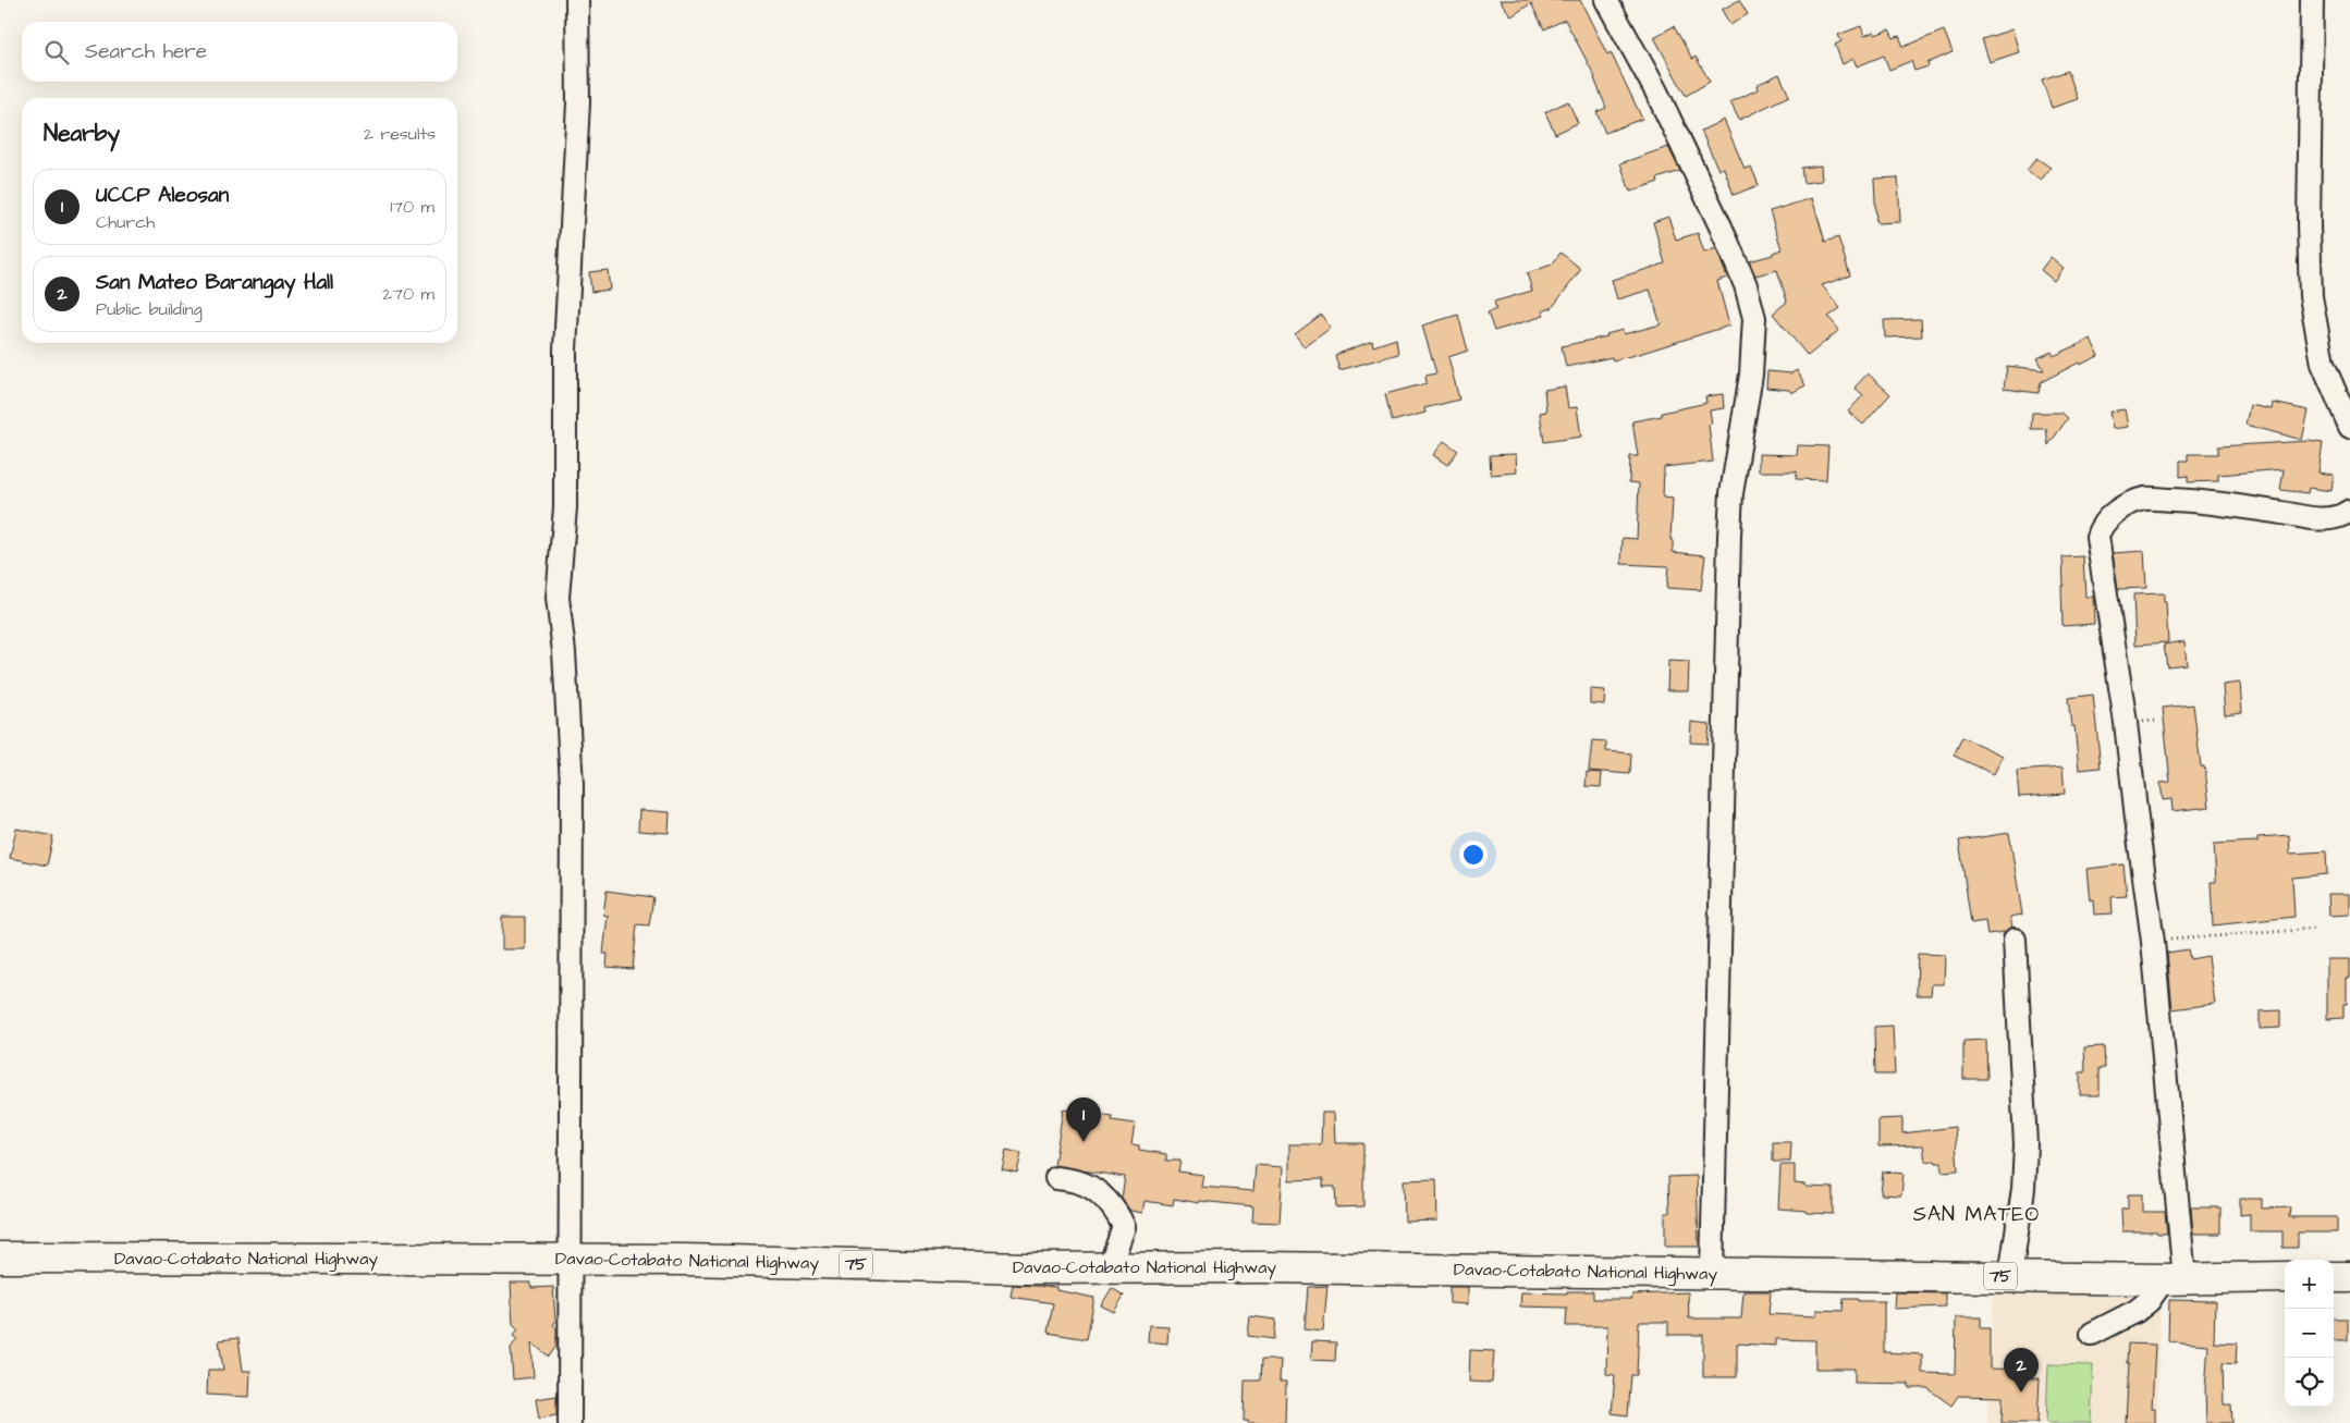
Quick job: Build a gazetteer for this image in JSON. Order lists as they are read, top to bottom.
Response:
{
  "streets": {
    "highway": ["Davao-Cotabato National Highway", "75"]
  },
  "districts": ["SAN MATEO"],
  "page": {
    "search": "Search here",
    "heading": ["Nearby", "2 results"],
    "list": [
      {
        "mark": "1",
        "name": "UCCP Aleosan",
        "note": "Church",
        "value": "170 m"
      },
      {
        "mark": "2",
        "name": "San Mateo Barangay Hall",
        "note": "Public building",
        "value": "270 m"
      }
    ],
    "pins": ["1", "2"],
    "map_buttons": ["+", "−"]
  }
}
